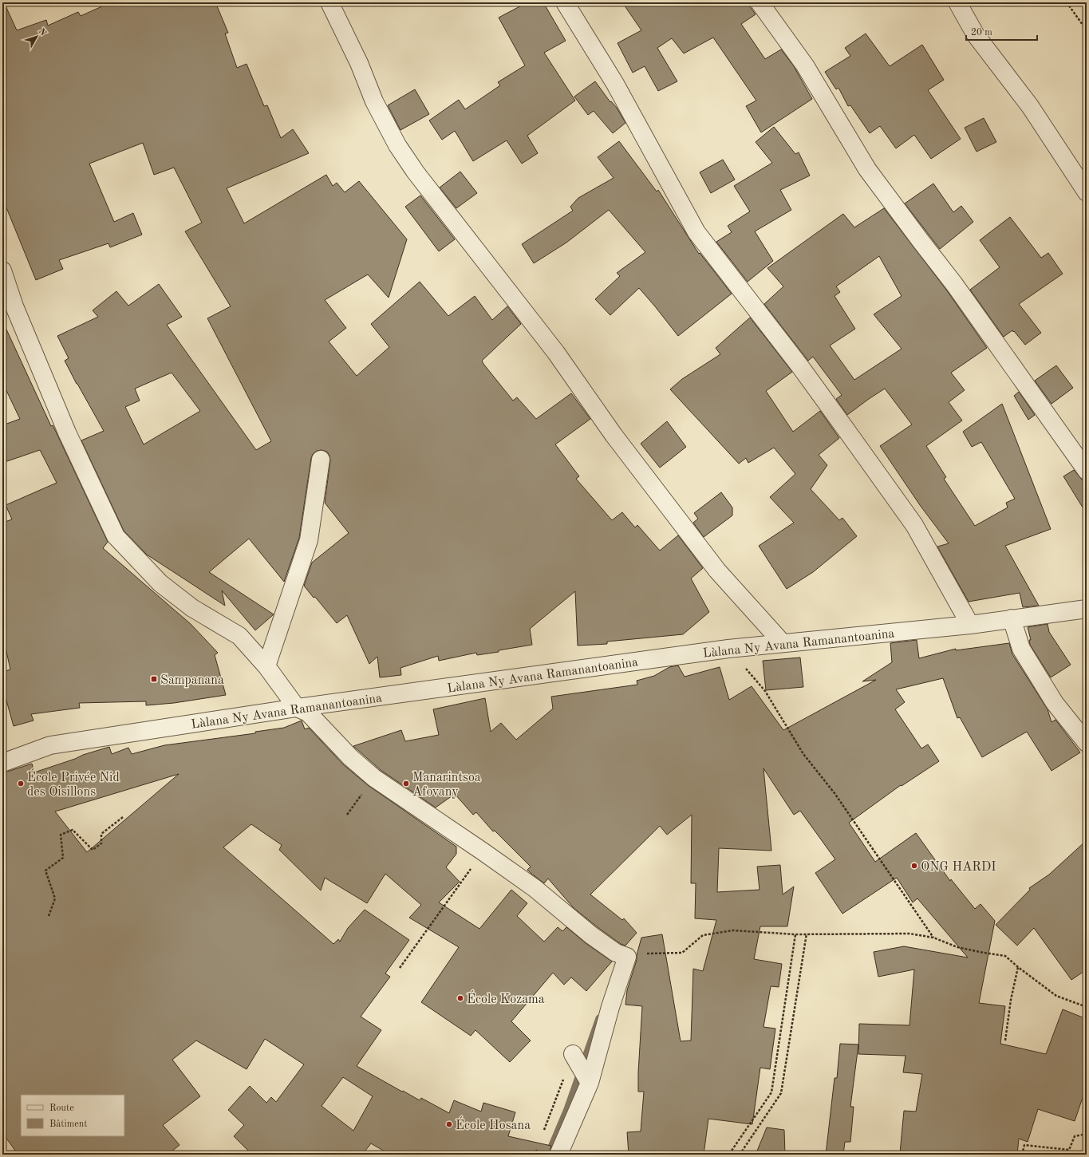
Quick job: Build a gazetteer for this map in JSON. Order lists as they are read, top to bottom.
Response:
{
  "streets": {
    "street": ["Làlana Ny Avana Ramanantoanina"]
  },
  "places": {
    "transit": ["Sampanana"],
    "other": [
      "École Privée Nid des Oisillons",
      "Manarintsoa Afovany",
      "ONG HARDI",
      "École Kozama",
      "École Hosana"
    ]
  },
  "legend": ["Route", "Bâtiment"],
  "scale_bar": "20 m",
  "north": "top right"
}
